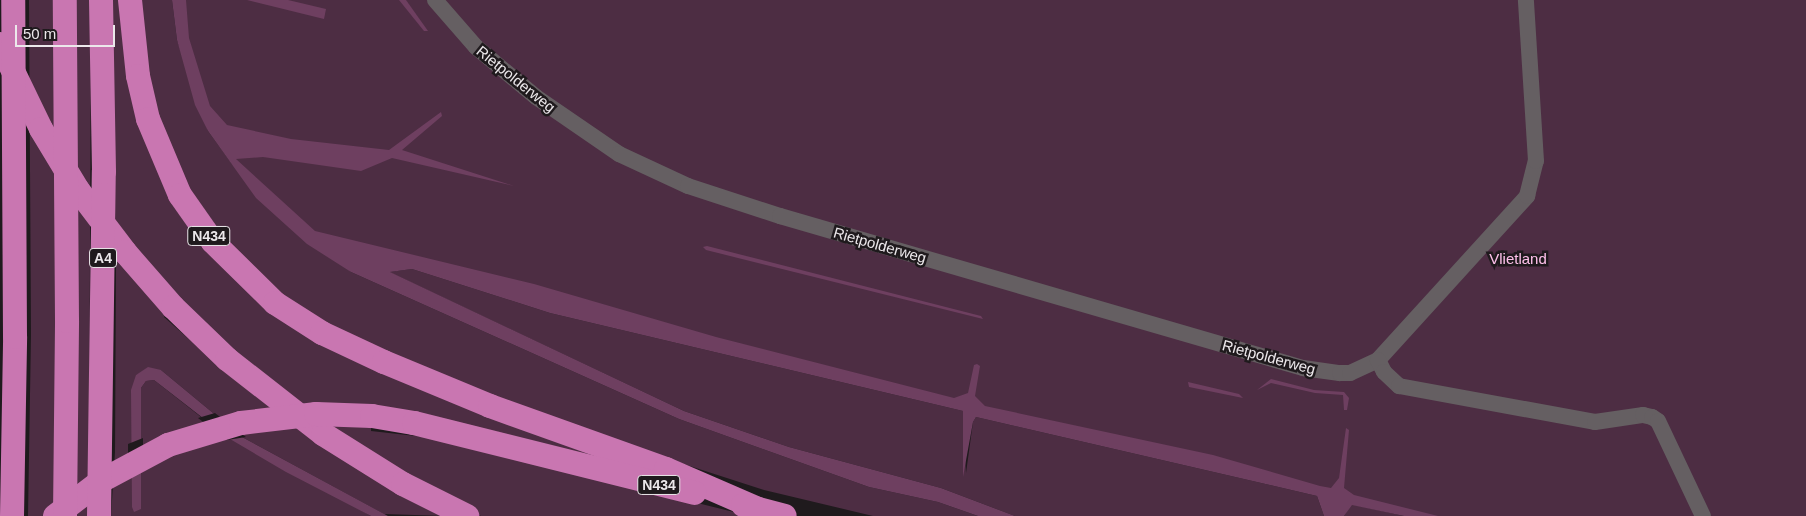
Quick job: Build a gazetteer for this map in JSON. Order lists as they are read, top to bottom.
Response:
{
  "streets": {
    "highway": ["N434", "A4"],
    "street": ["Rietpolderweg"]
  },
  "parks": ["Vlietland"],
  "scale_bar": "50 m"
}
